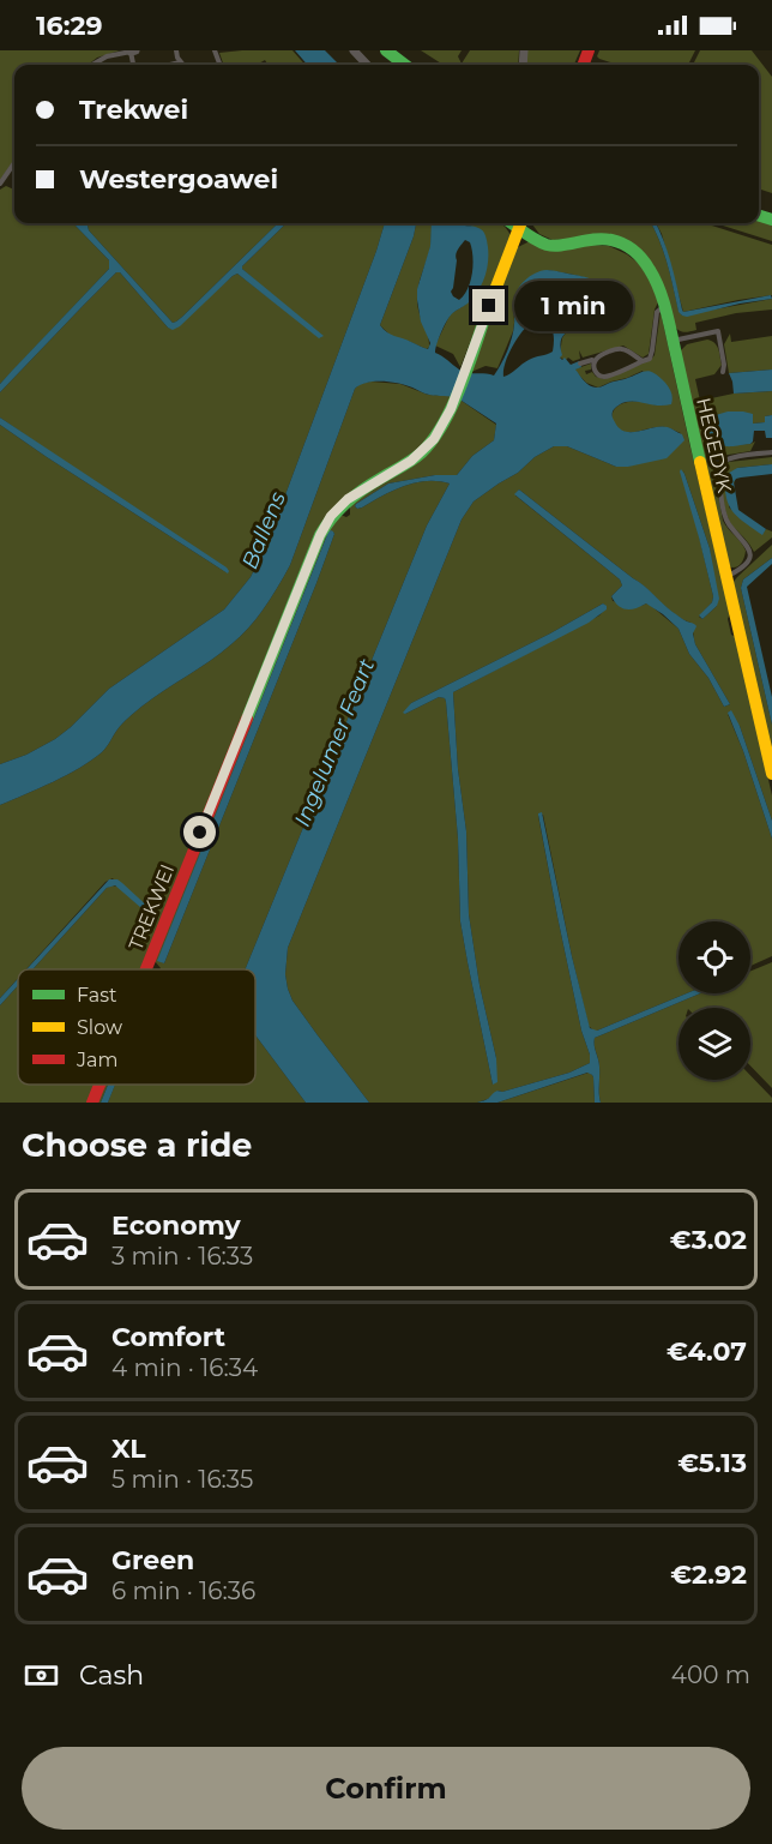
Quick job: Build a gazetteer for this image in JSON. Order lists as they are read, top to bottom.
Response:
{
  "streets": {
    "main road": ["HEGEDYK", "TREKWEI"]
  },
  "water": ["Ballens", "Ingelumer Feart"],
  "legend": ["Fast", "Slow", "Jam"],
  "page": {
    "status": "16:29",
    "banner": ["Trekwei", "Westergoawei"],
    "bubble": "1 min",
    "heading": "Choose a ride",
    "list": [
      {
        "name": "Economy",
        "note": "3 min · 16:33",
        "value": "€3.02"
      },
      {
        "name": "Comfort",
        "note": "4 min · 16:34",
        "value": "€4.07"
      },
      {
        "name": "XL",
        "note": "5 min · 16:35",
        "value": "€5.13"
      },
      {
        "name": "Green",
        "note": "6 min · 16:36",
        "value": "€2.92"
      }
    ],
    "pay": ["Cash", "400 m"],
    "buttons": "Confirm"
  }
}
